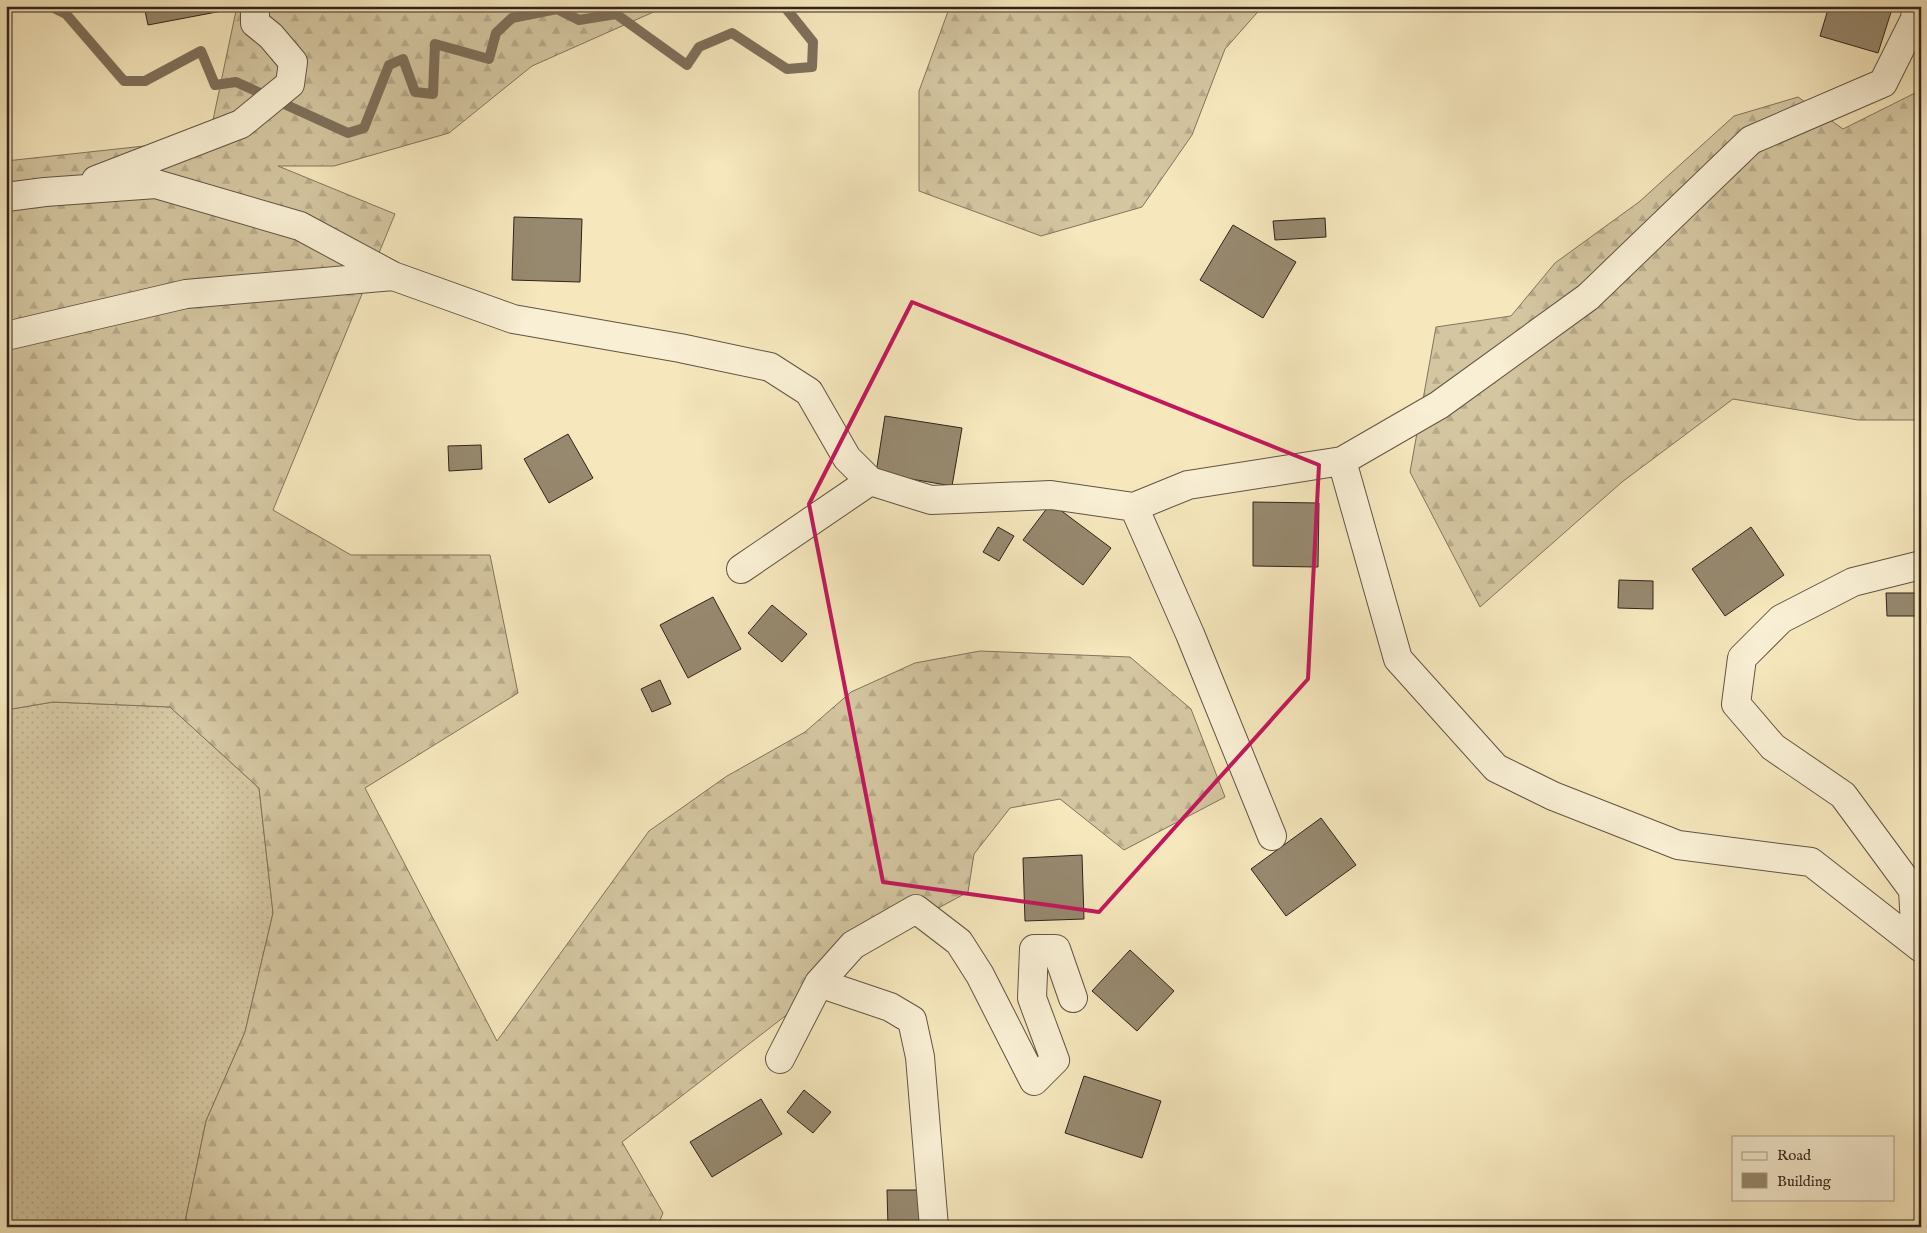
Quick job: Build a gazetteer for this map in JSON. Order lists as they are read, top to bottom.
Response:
{
  "legend": ["Road", "Building"]
}
